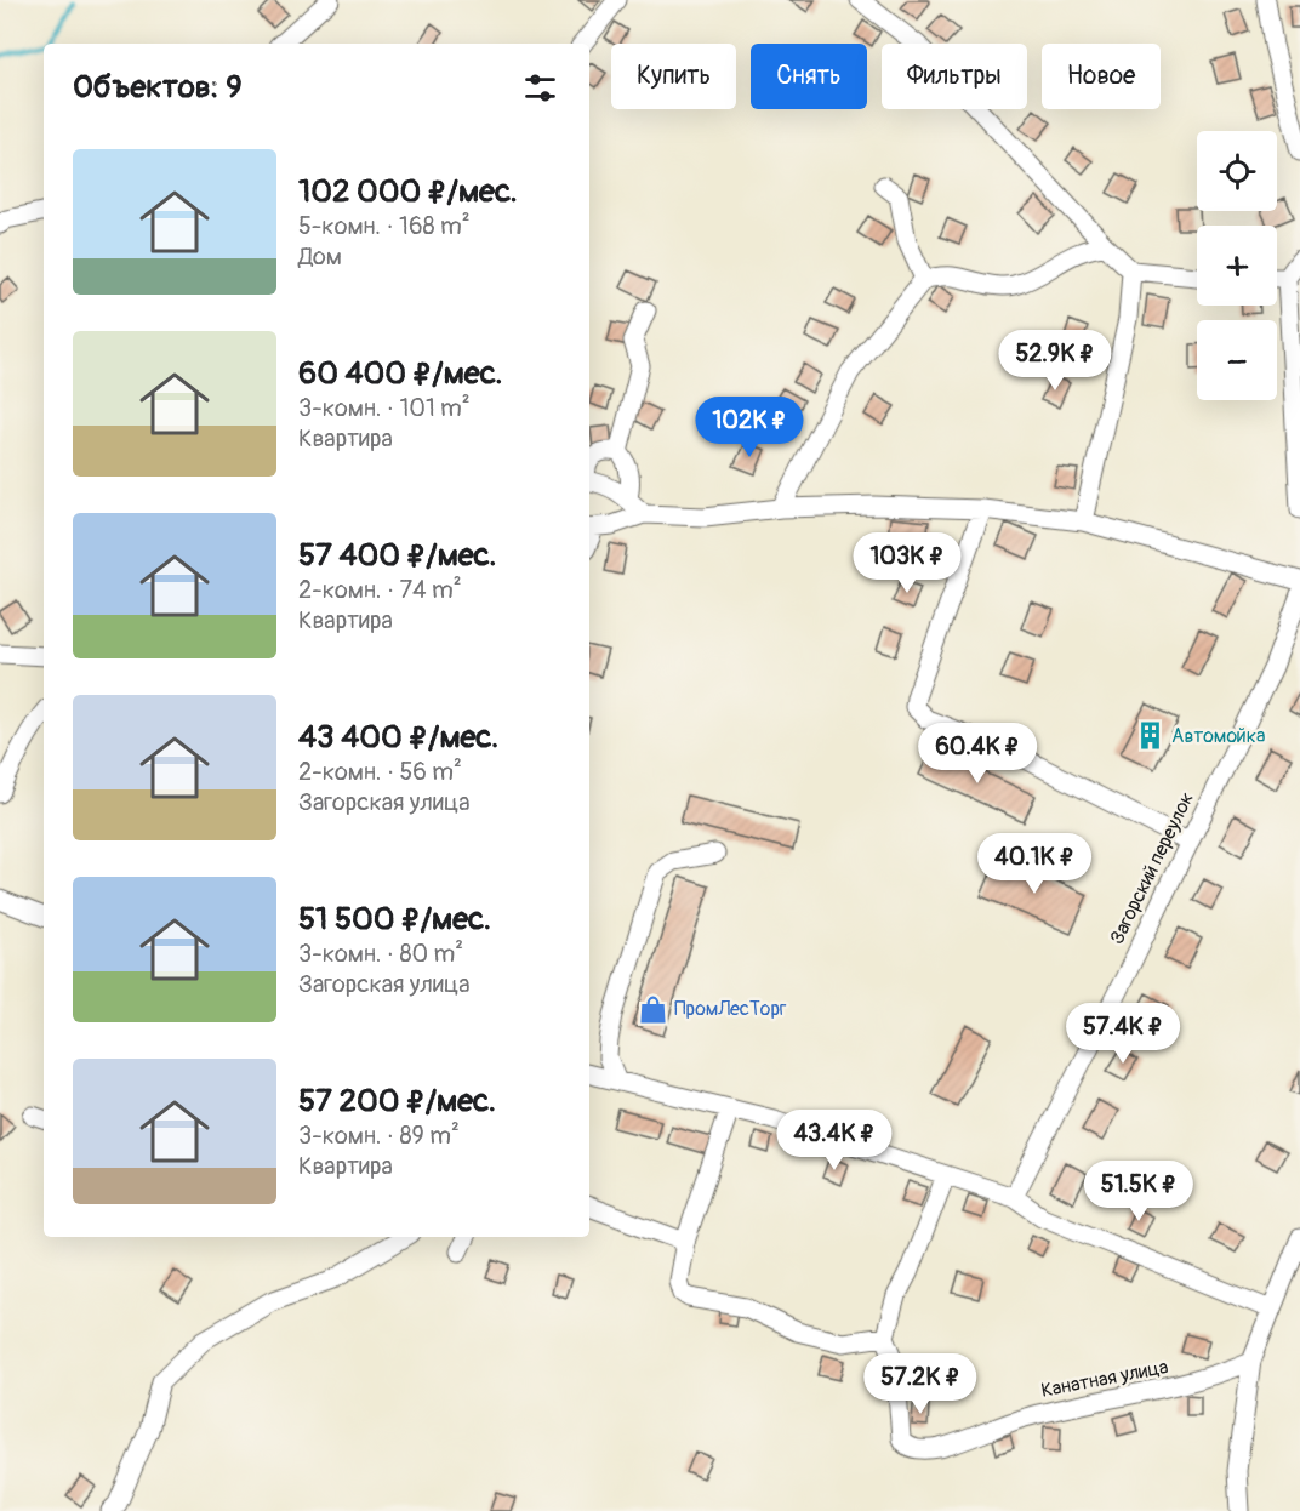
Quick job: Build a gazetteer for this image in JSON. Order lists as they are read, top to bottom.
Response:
{
  "streets": {
    "street": ["Загорский переулок", "Канатная улица"]
  },
  "places": {
    "building": ["Автомойка"],
    "shop": ["ПромЛесТорг"]
  },
  "page": {
    "chip": [
      "Купить",
      "Снять",
      "Фильтры",
      "Новое"
    ],
    "heading": "Объектов: 9",
    "map_buttons": ["+", "−"],
    "list": [
      {
        "name": "102 000 ₽/мес.",
        "note": "5-комн. · 168 m² · Дом"
      },
      {
        "name": "60 400 ₽/мес.",
        "note": "3-комн. · 101 m² · Квартира"
      },
      {
        "name": "57 400 ₽/мес.",
        "note": "2-комн. · 74 m² · Квартира"
      },
      {
        "name": "43 400 ₽/мес.",
        "note": "2-комн. · 56 m² · Загорская улица"
      },
      {
        "name": "51 500 ₽/мес.",
        "note": "3-комн. · 80 m² · Загорская улица"
      },
      {
        "name": "57 200 ₽/мес.",
        "note": "3-комн. · 89 m² · Квартира"
      }
    ],
    "price": [
      "52.9K ₽",
      "102K ₽",
      "103K ₽",
      "60.4K ₽",
      "40.1K ₽",
      "57.4K ₽",
      "43.4K ₽",
      "51.5K ₽",
      "57.2K ₽"
    ]
  }
}
